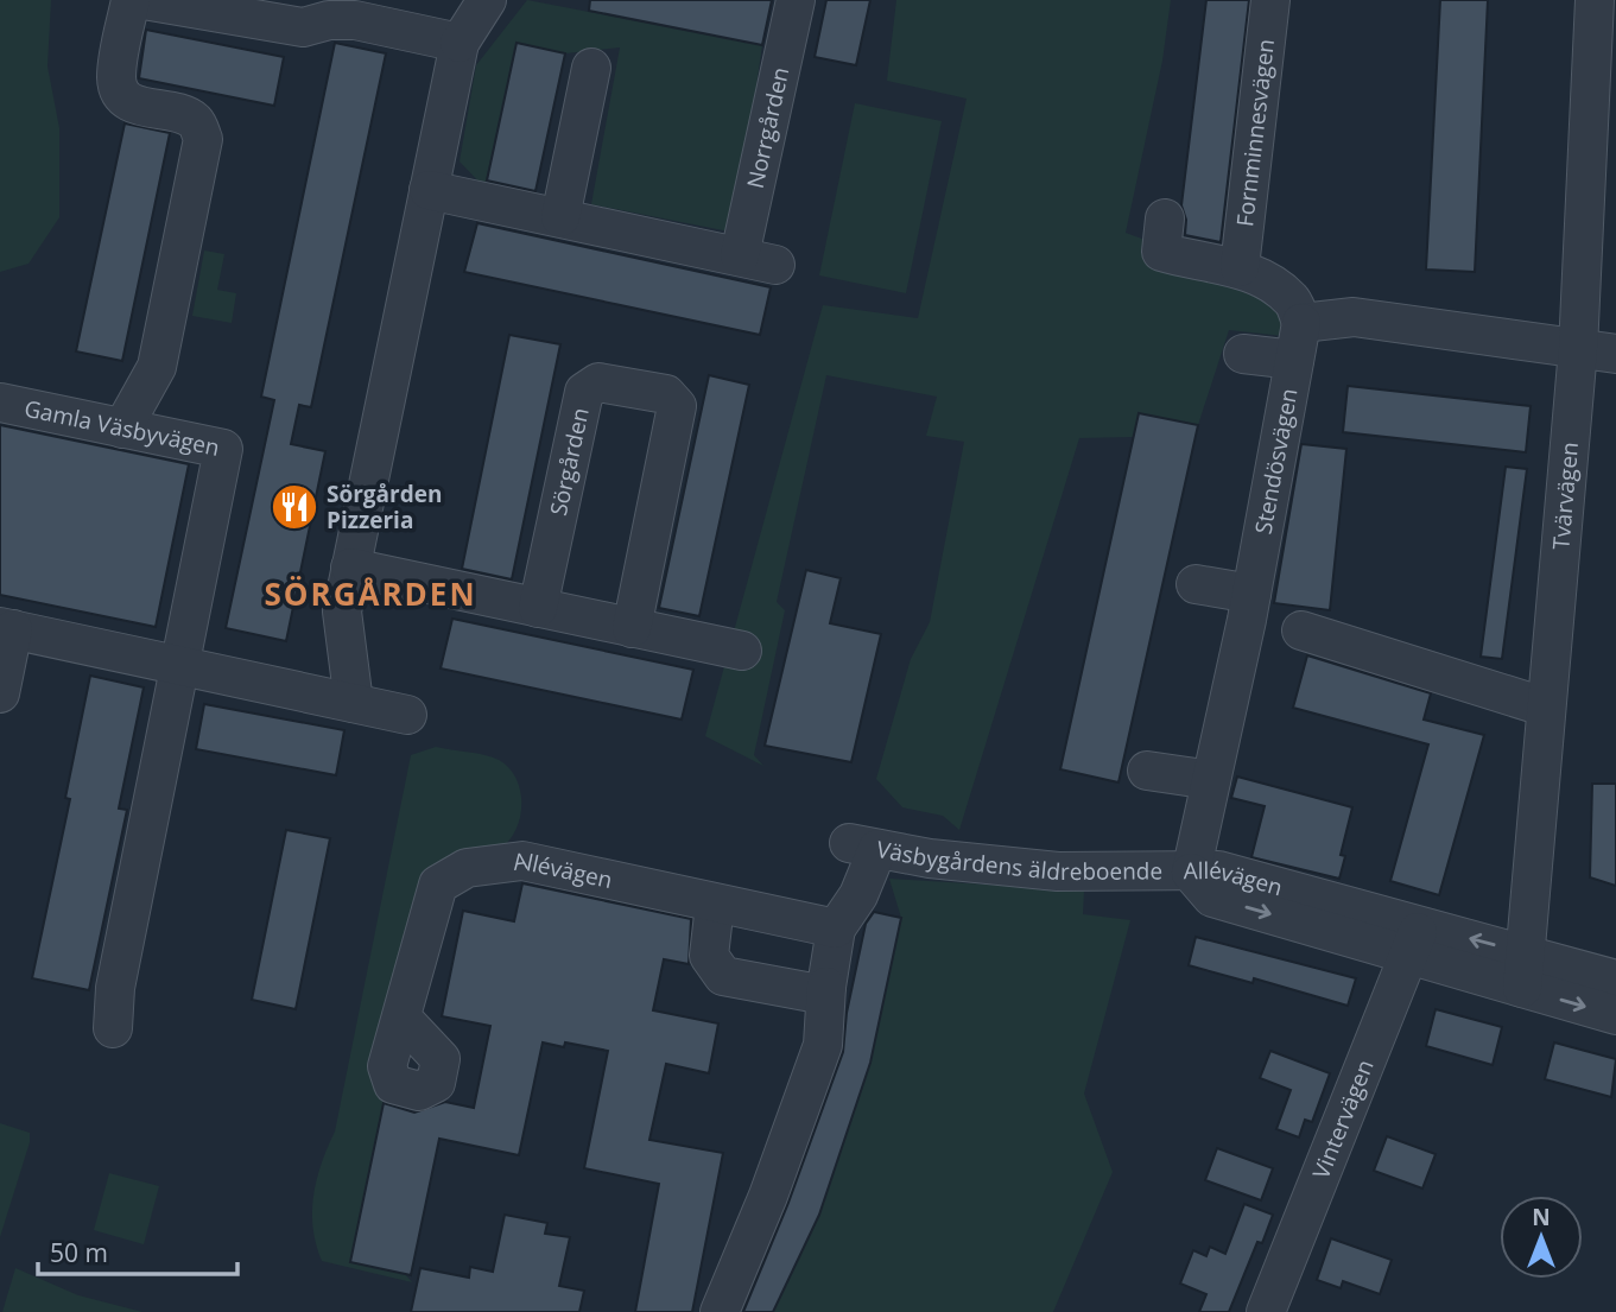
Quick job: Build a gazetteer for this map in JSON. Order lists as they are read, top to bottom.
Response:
{
  "streets": {
    "street": [
      "Norrgården",
      "Fornminnesvägen",
      "Gamla Väsbyvägen",
      "Sörgården",
      "Stendösvägen",
      "Tvärvägen",
      "Väsbygårdens äldreboende",
      "Allévägen",
      "Vintervägen"
    ]
  },
  "crossings": [
    ["Stendösvägen", "Väsbygårdens äldreboende"],
    ["Stendösvägen", "Allévägen"],
    ["Tvärvägen", "Allévägen"],
    ["Väsbygårdens äldreboende", "Allévägen"],
    ["Allévägen", "Vintervägen"]
  ],
  "districts": ["SÖRGÅRDEN"],
  "places": {
    "restaurant": ["Sörgården Pizzeria"]
  },
  "scale_bar": "50 m",
  "north": "top"
}
